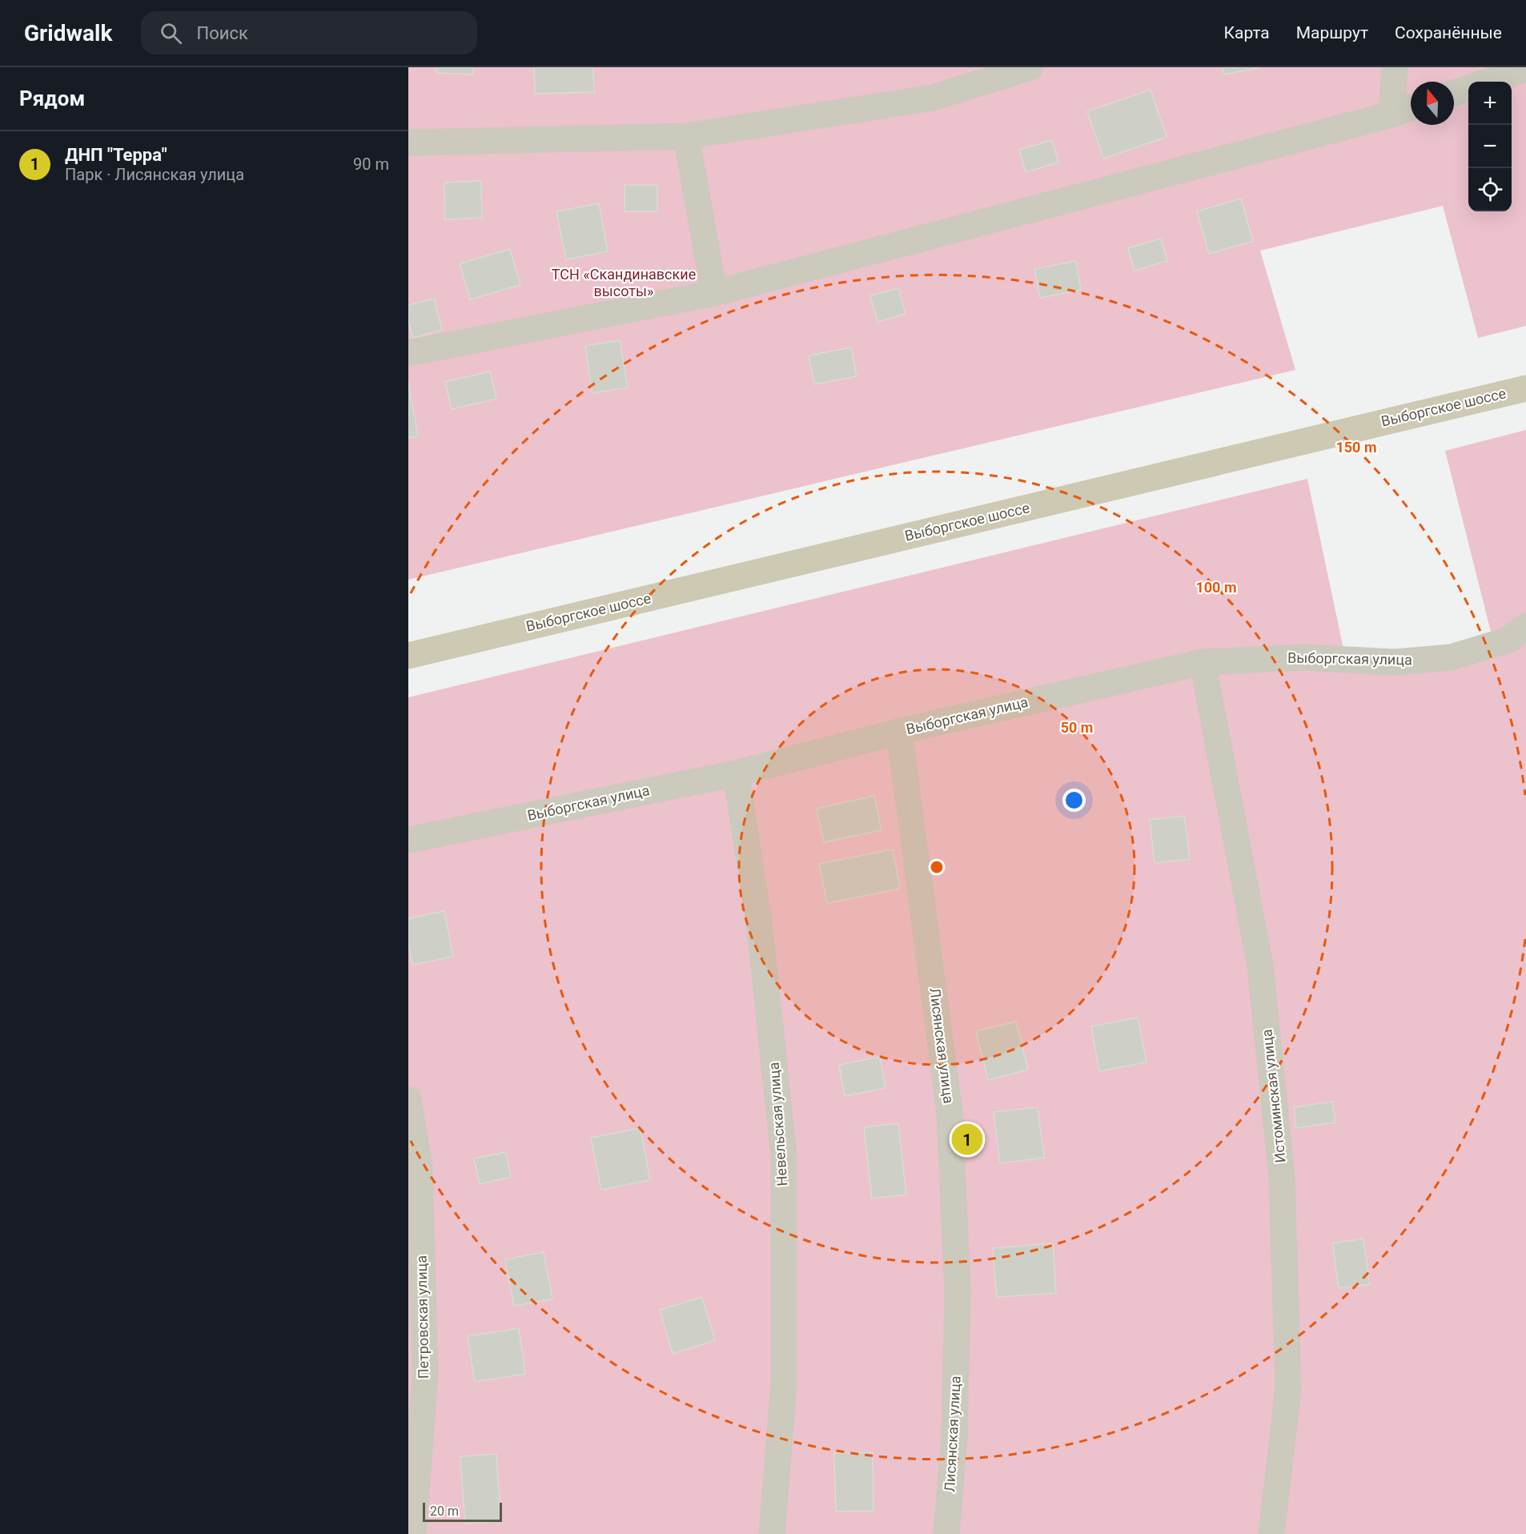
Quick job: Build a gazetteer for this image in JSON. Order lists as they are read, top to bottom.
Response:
{
  "streets": {
    "main road": ["Выборгское шоссе"],
    "street": [
      "Выборгская улица",
      "Лисянская улица",
      "Истоминская улица",
      "Невельская улица",
      "Петровская улица"
    ]
  },
  "crossings": [
    ["Выборгская улица", "Лисянская улица"],
    ["Выборгская улица", "Истоминская улица"],
    ["Выборгская улица", "Невельская улица"]
  ],
  "parks": ["ТСН «Скандинавские высоты»"],
  "scale_bar": "20 m",
  "north": "top",
  "page": {
    "header": "Gridwalk",
    "search": "Поиск",
    "nav": ["Карта", "Маршрут", "Сохранённые"],
    "heading": "Рядом",
    "map_buttons": ["+", "−"],
    "list": [
      {
        "mark": "1",
        "name": "ДНП \"Терра\"",
        "note": "Парк · Лисянская улица",
        "value": "90 m"
      }
    ],
    "pins": "1",
    "scale": "20 m"
  },
  "rings": ["150 m", "100 m", "50 m"]
}
